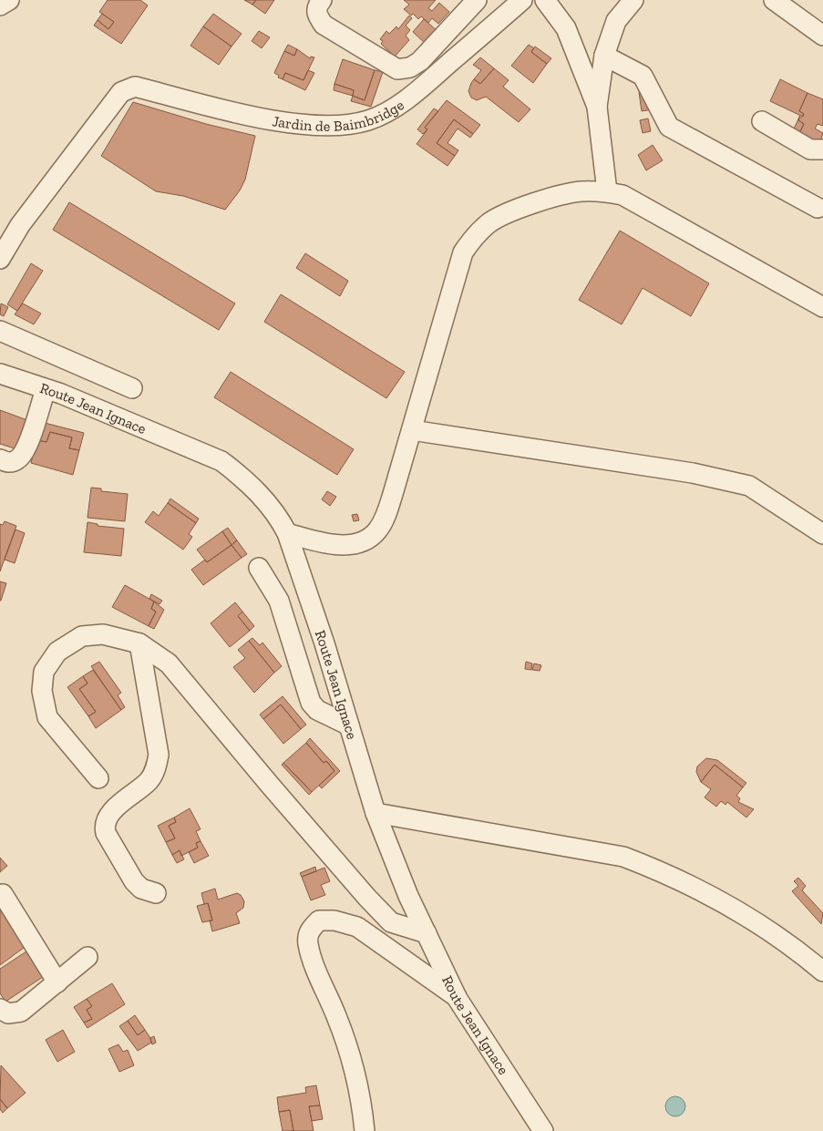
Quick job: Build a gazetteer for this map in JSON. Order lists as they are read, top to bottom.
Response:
{
  "streets": {
    "street": ["Jardin de Baimbridge", "Route Jean Ignace"]
  }
}
